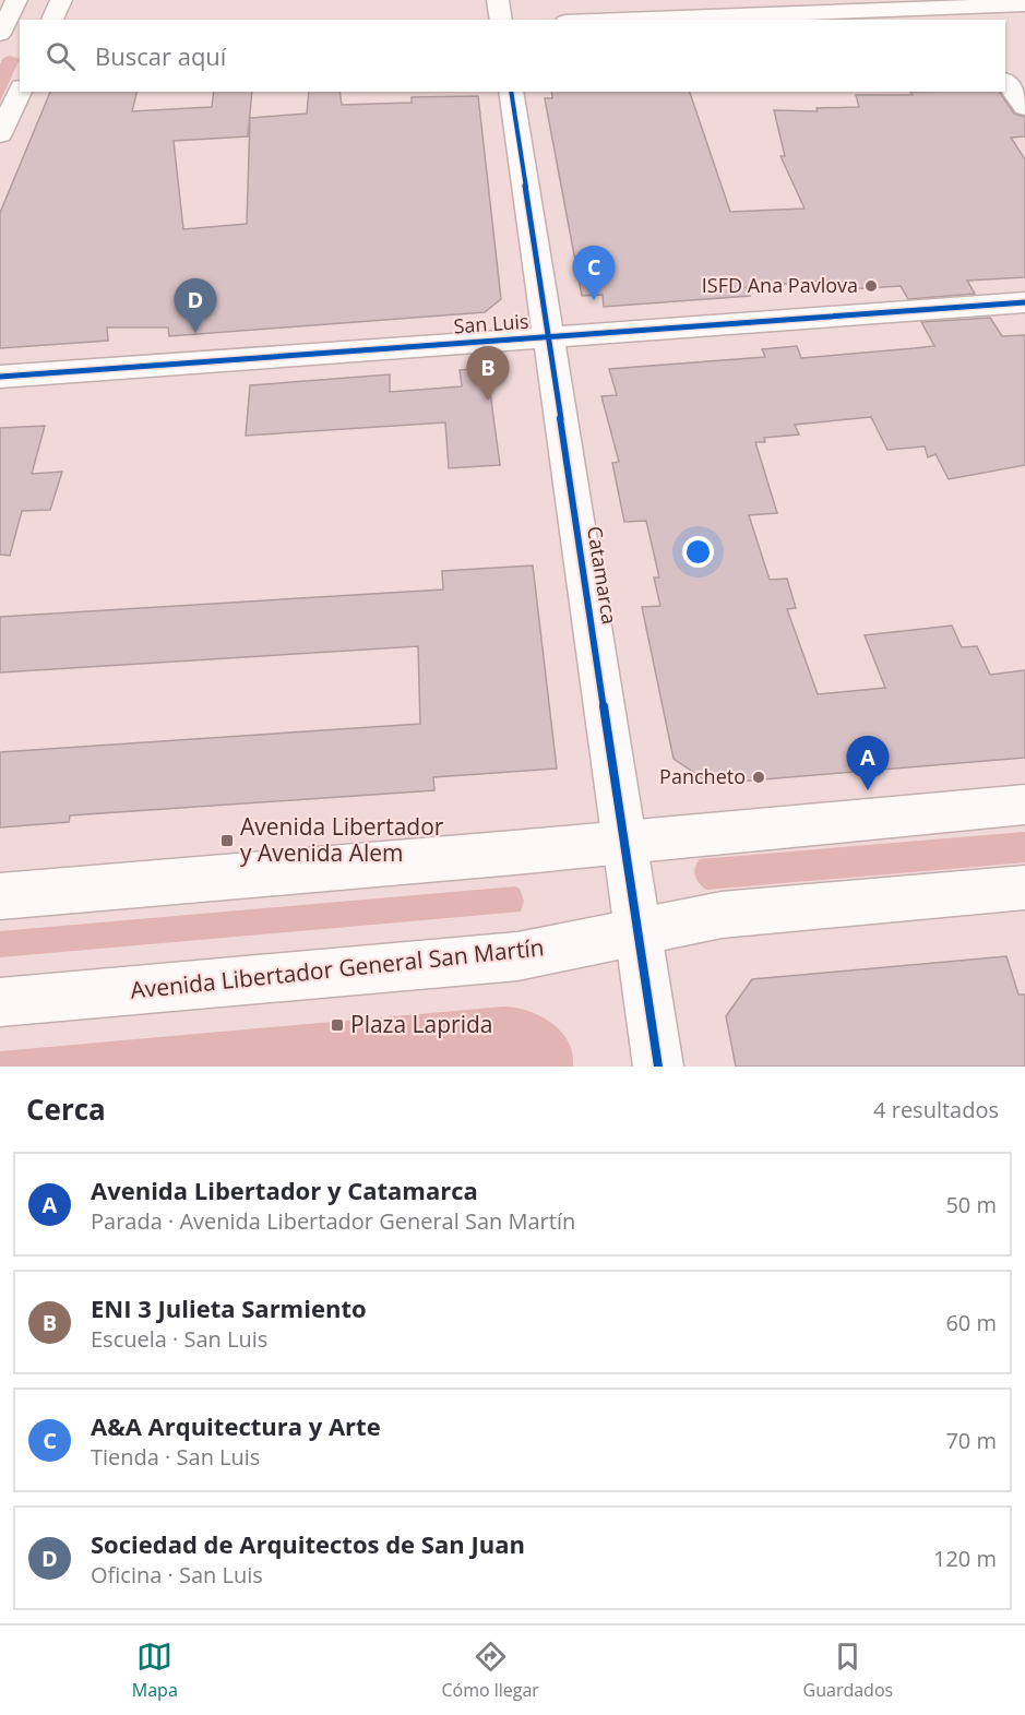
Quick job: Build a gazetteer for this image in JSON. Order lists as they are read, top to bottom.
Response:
{
  "streets": {
    "street": ["San Luis", "Catamarca", "Avenida Libertador General San Martín"]
  },
  "crossings": [
    ["San Luis", "Catamarca"],
    ["Catamarca", "Avenida Libertador General San Martín"]
  ],
  "places": {
    "other": ["ISFD Ana Pavlova", "Pancheto"],
    "transit": ["Avenida Libertador y Avenida Alem", "Plaza Laprida"]
  },
  "page": {
    "search": "Buscar aquí",
    "pins": [
      "C",
      "D",
      "B",
      "A"
    ],
    "heading": ["Cerca", "4 resultados"],
    "list": [
      {
        "mark": "A",
        "name": "Avenida Libertador y Catamarca",
        "note": "Parada · Avenida Libertador General San Martín",
        "value": "50 m"
      },
      {
        "mark": "B",
        "name": "ENI 3 Julieta Sarmiento",
        "note": "Escuela · San Luis",
        "value": "60 m"
      },
      {
        "mark": "C",
        "name": "A&A Arquitectura y Arte",
        "note": "Tienda · San Luis",
        "value": "70 m"
      },
      {
        "mark": "D",
        "name": "Sociedad de Arquitectos de San Juan",
        "note": "Oficina · San Luis",
        "value": "120 m"
      }
    ],
    "nav": ["Mapa", "Cómo llegar", "Guardados"]
  }
}
